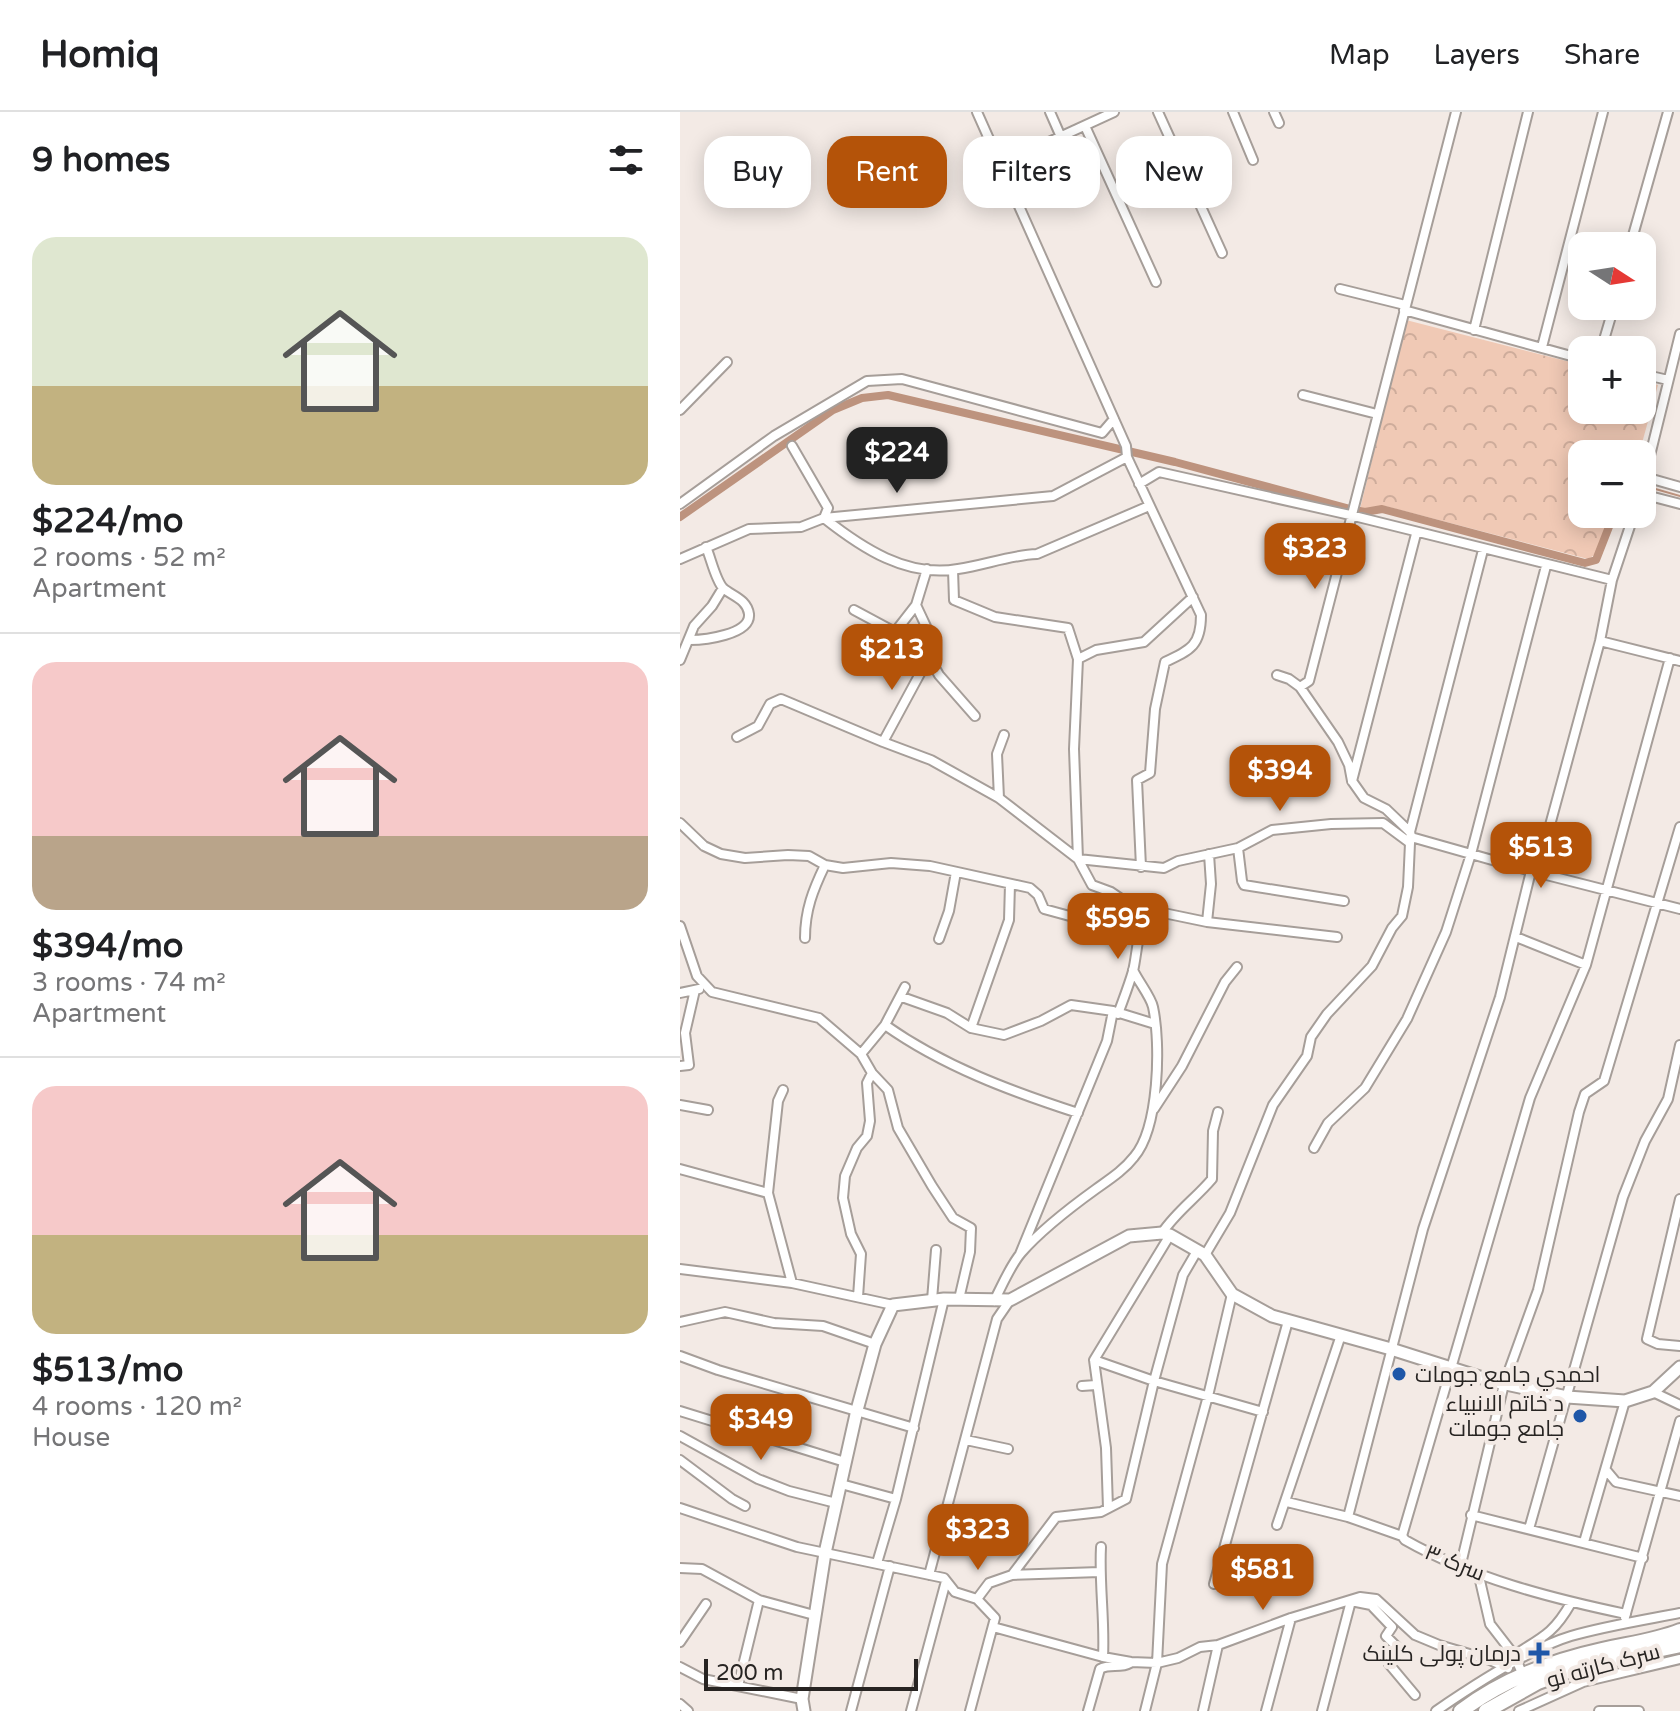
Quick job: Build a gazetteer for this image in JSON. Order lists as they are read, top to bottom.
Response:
{
  "streets": {
    "highway": ["سرک کارته نو"],
    "street": ["سرک ۳"]
  },
  "places": {
    "other": ["احمدي جامع جومات", "د خاتم الانبیاء جامع جومات"],
    "health": ["درمان پولی کلینک"]
  },
  "scale_bar": "200 m",
  "north": "right",
  "page": {
    "header": "Homiq",
    "nav": ["Map", "Layers", "Share"],
    "heading": "9 homes",
    "chip": [
      "Buy",
      "Rent",
      "Filters",
      "New"
    ],
    "list": [
      {
        "name": "$224/mo",
        "note": "2 rooms · 52 m² · Apartment"
      },
      {
        "name": "$394/mo",
        "note": "3 rooms · 74 m² · Apartment"
      },
      {
        "name": "$513/mo",
        "note": "4 rooms · 120 m² · House"
      }
    ],
    "map_buttons": ["+", "−"],
    "price": [
      "$224",
      "$323",
      "$213",
      "$394",
      "$513",
      "$595",
      "$349",
      "$323",
      "$581"
    ],
    "scale": "200 m"
  }
}
